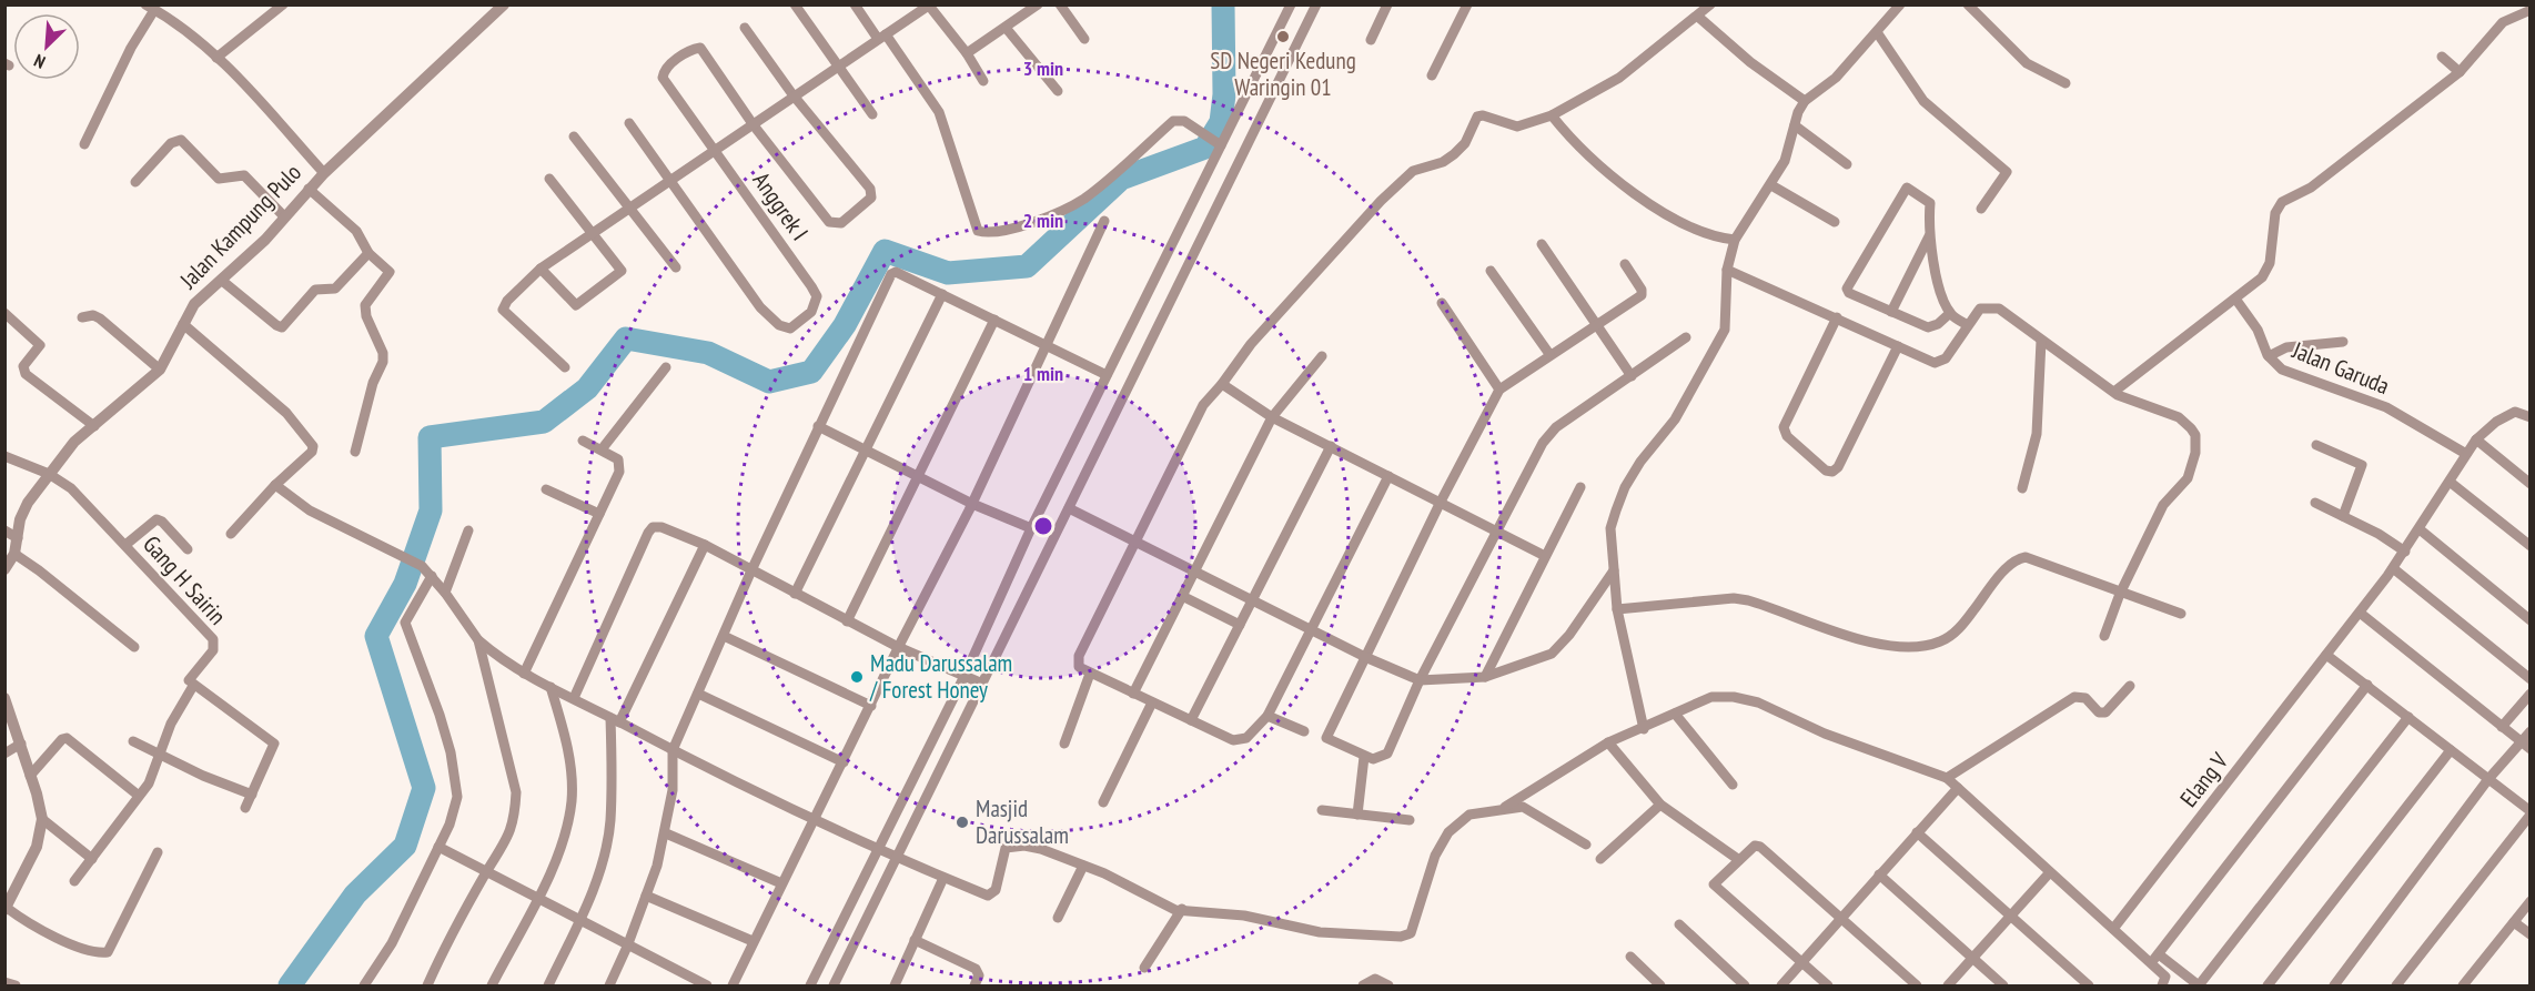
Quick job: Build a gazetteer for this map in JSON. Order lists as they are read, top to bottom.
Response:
{
  "streets": {
    "street": [
      "Anggrek I",
      "Jalan Kampung Pulo",
      "Jalan Garuda",
      "Gang H Sairin",
      "Elang V"
    ]
  },
  "crossings": [
    ["Jalan Kampung Pulo", "Gang H Sairin"],
    ["Jalan Garuda", "Elang V"]
  ],
  "places": ["SD Negeri Kedung Waringin 01", "Madu Darussalam / Forest Honey", "Masjid Darussalam"],
  "north": "bottom left",
  "rings": ["3 min", "2 min", "1 min"]
}
